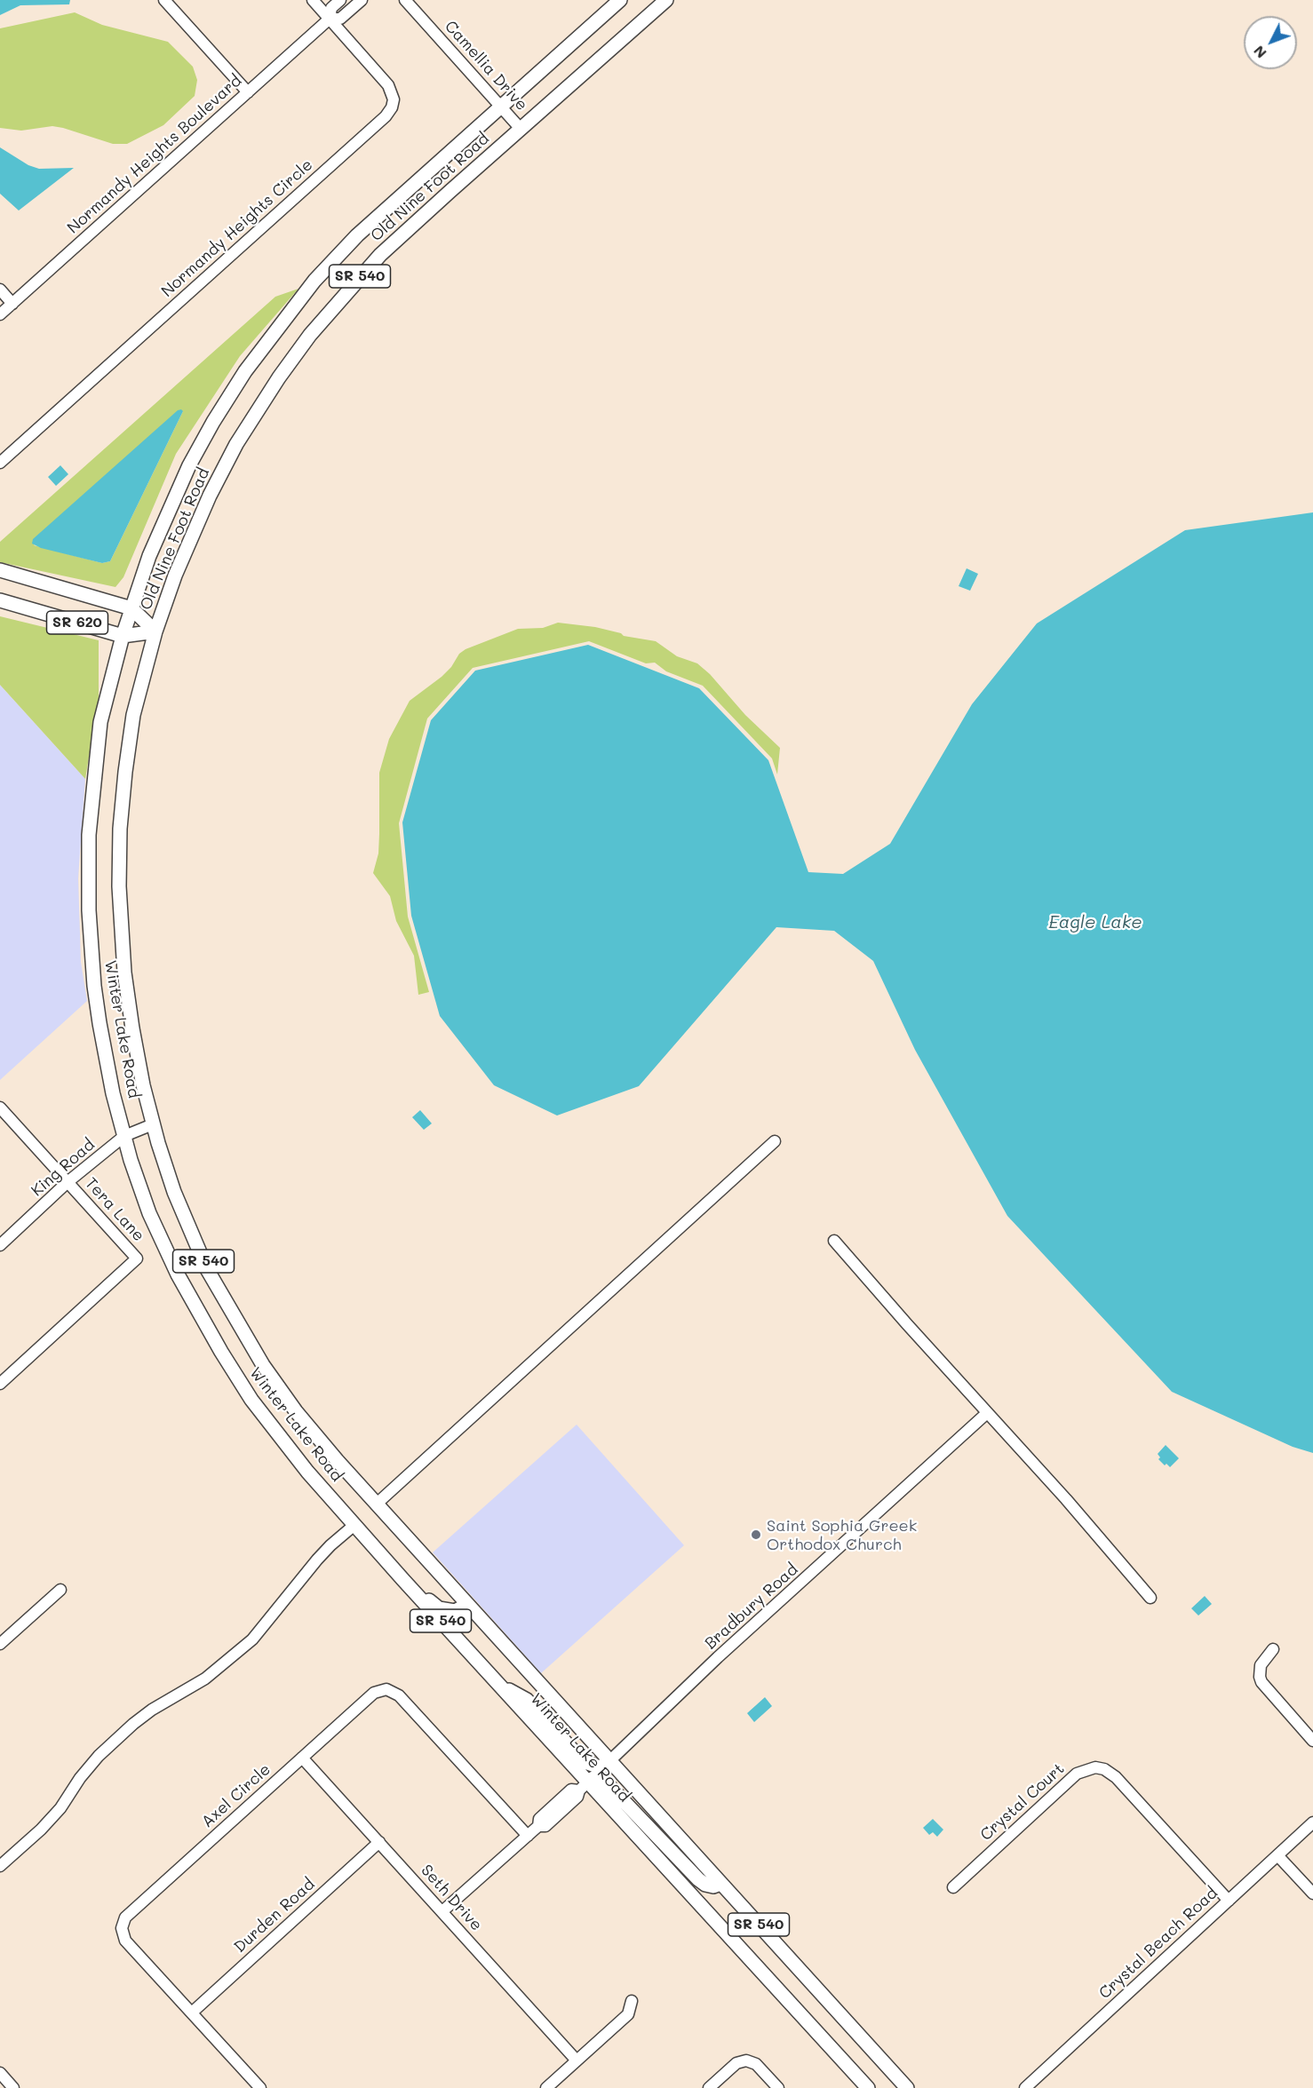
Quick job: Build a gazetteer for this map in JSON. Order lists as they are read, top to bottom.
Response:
{
  "streets": {
    "main road": [
      "Old Nine Foot Road",
      "SR 540",
      "SR 620",
      "Winter Lake Road"
    ],
    "street": [
      "Camellia Drive",
      "Normandy Heights Boulevard",
      "Normandy Heights Circle",
      "King Road",
      "Tera Lane",
      "Bradbury Road",
      "Axel Circle",
      "Crystal Court",
      "Seth Drive",
      "Durden Road",
      "Crystal Beach Road"
    ]
  },
  "crossings": [
    ["Camellia Drive", "Old Nine Foot Road"],
    ["Normandy Heights Boulevard", "Normandy Heights Circle"],
    ["Old Nine Foot Road", "SR 620"],
    ["Old Nine Foot Road", "Winter Lake Road"],
    ["SR 620", "Winter Lake Road"],
    ["Winter Lake Road", "King Road"],
    ["Winter Lake Road", "Bradbury Road"],
    ["King Road", "Tera Lane"],
    ["Axel Circle", "Seth Drive"],
    ["Axel Circle", "Durden Road"],
    ["Crystal Court", "Crystal Beach Road"],
    ["Seth Drive", "Durden Road"]
  ],
  "water": ["Eagle Lake"],
  "places": ["Saint Sophia Greek Orthodox Church"],
  "north": "bottom left"
}
